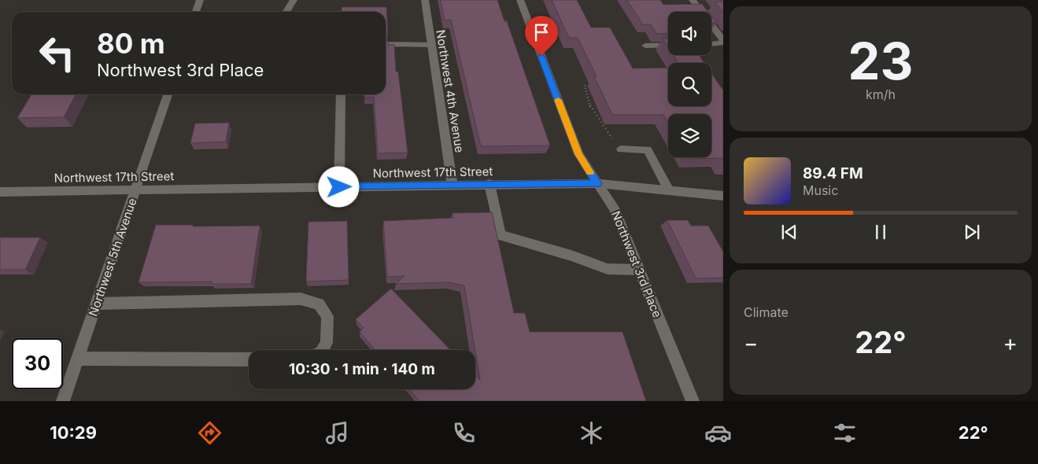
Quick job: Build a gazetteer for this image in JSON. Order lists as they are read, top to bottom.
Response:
{
  "streets": {
    "street": [
      "Northwest 4th Avenue",
      "Northwest 17th Street",
      "Northwest 5th Avenue",
      "Northwest 3rd Place"
    ]
  },
  "crossings": [
    ["Northwest 4th Avenue", "Northwest 17th Street"],
    ["Northwest 17th Street", "Northwest 5th Avenue"],
    ["Northwest 17th Street", "Northwest 3rd Place"]
  ],
  "page": {
    "tile": [
      ["23", "km/h"],
      "Climate"
    ],
    "turn": ["80 m", "Northwest 3rd Place"],
    "song": ["89.4 FM", "Music"],
    "heat": ["−", "22°", "+"],
    "limit": "30",
    "trip": "10:30 · 1 min · 140 m",
    "tabs": ["10:29", "22°"]
  }
}
